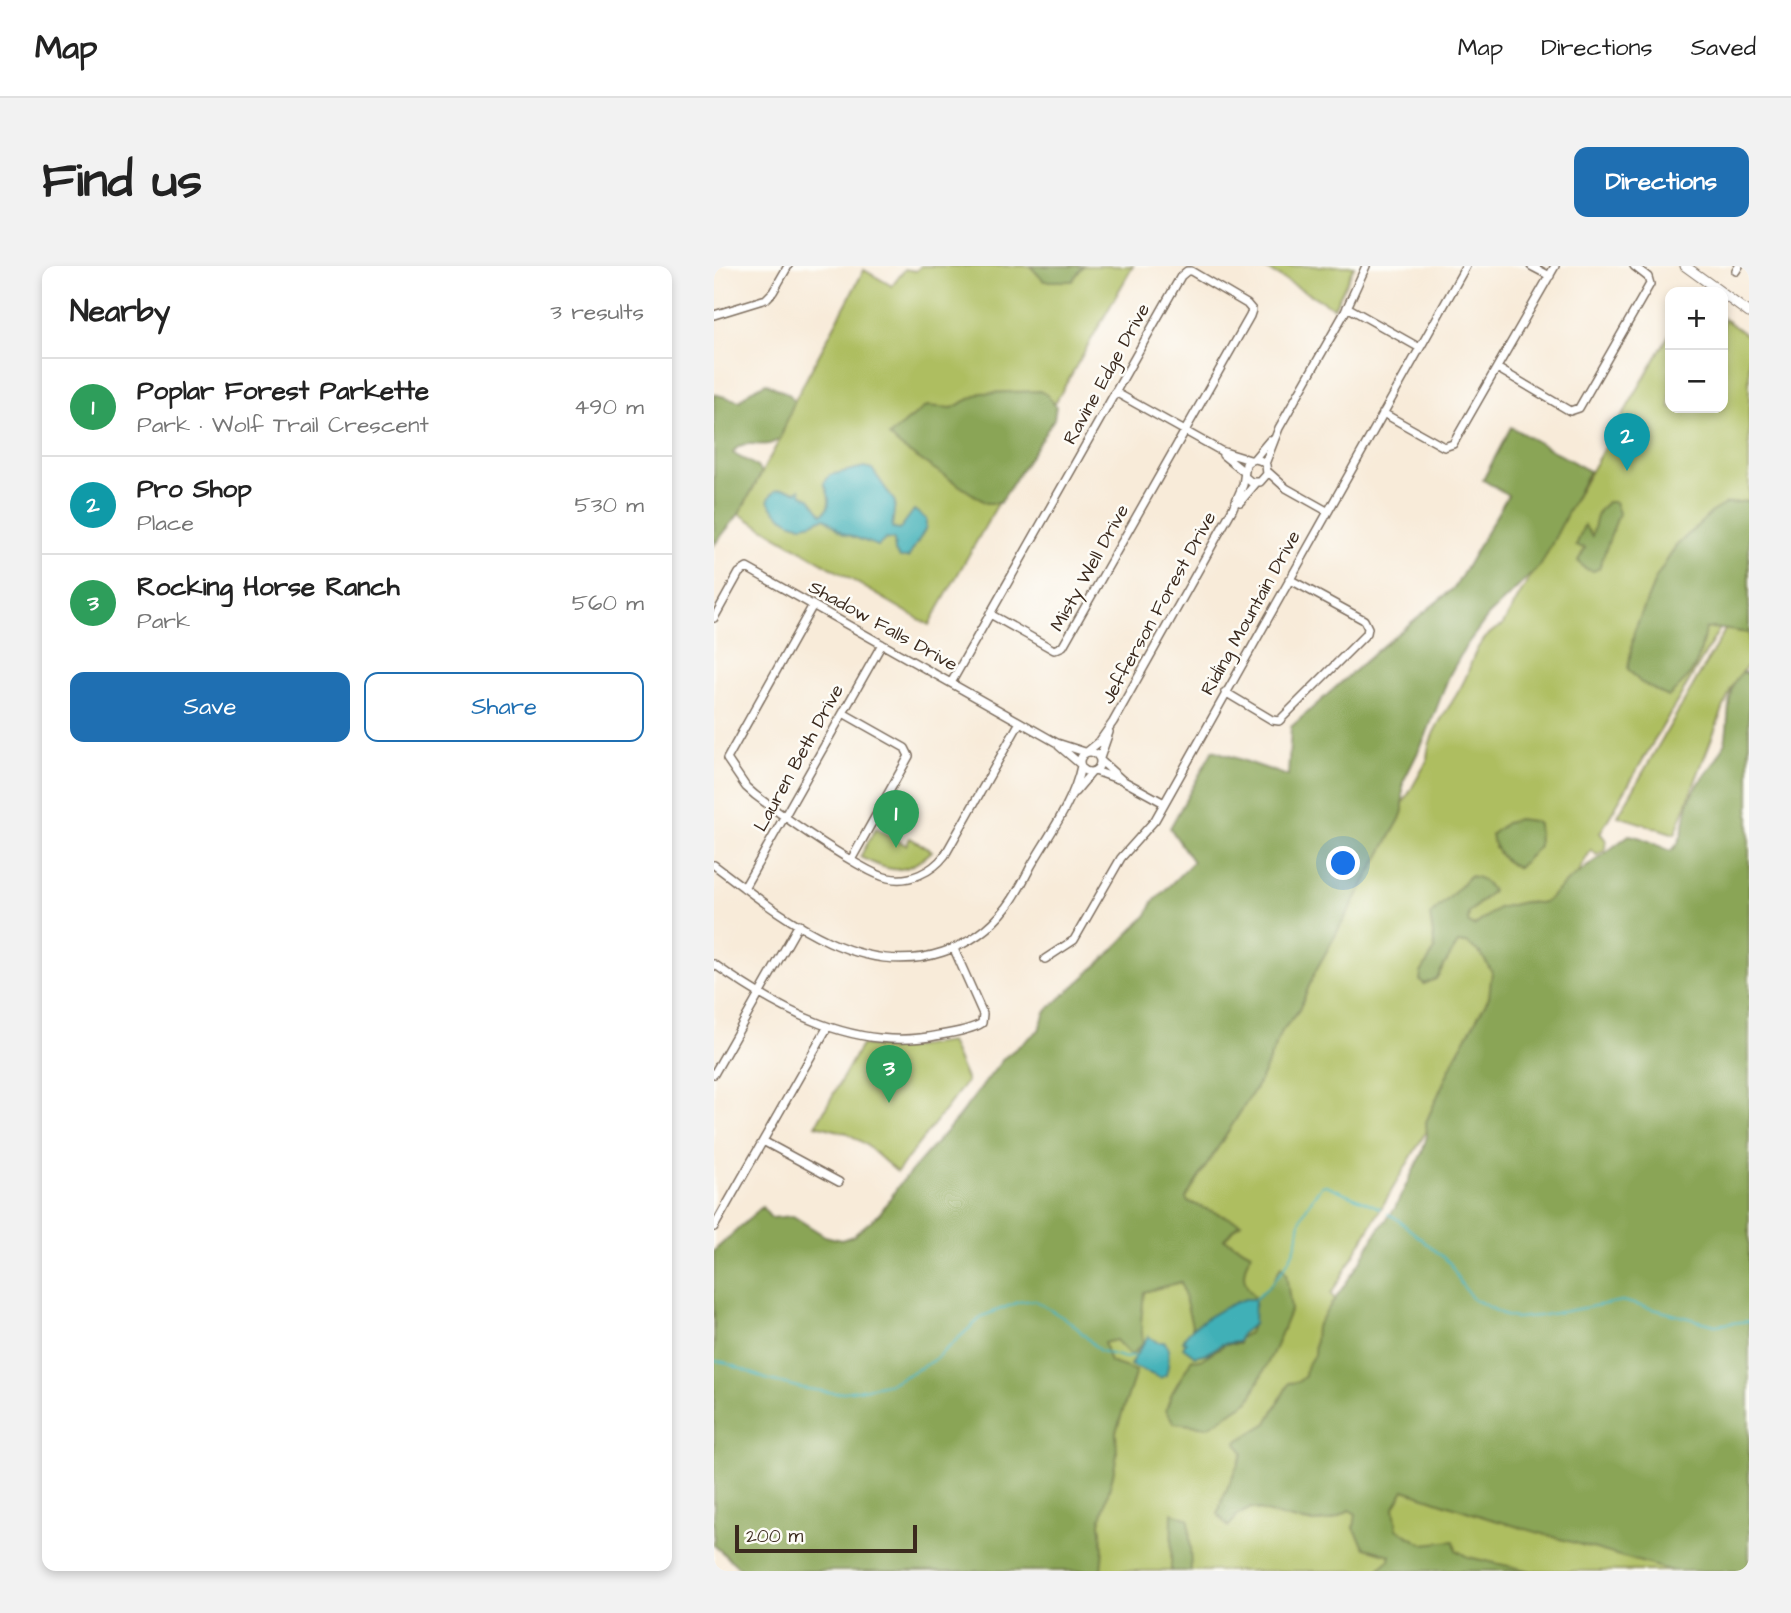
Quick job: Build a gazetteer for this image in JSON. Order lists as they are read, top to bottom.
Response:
{
  "streets": {
    "street": [
      "Ravine Edge Drive",
      "Misty Well Drive",
      "Jefferson Forest Drive",
      "Riding Mountain Drive",
      "Shadow Falls Drive",
      "Lauren Beth Drive"
    ]
  },
  "crossings": [
    ["Ravine Edge Drive", "Misty Well Drive"],
    ["Ravine Edge Drive", "Shadow Falls Drive"],
    ["Jefferson Forest Drive", "Shadow Falls Drive"],
    ["Shadow Falls Drive", "Lauren Beth Drive"]
  ],
  "scale_bar": "200 m",
  "page": {
    "header": "Map",
    "nav": ["Map", "Directions", "Saved"],
    "buttons": [
      "Directions",
      ["Save", "Share"]
    ],
    "title": "Find us",
    "heading": ["Nearby", "3 results"],
    "map_buttons": ["+", "−"],
    "list": [
      {
        "mark": "1",
        "name": "Poplar Forest Parkette",
        "note": "Park · Wolf Trail Crescent",
        "value": "490 m"
      },
      {
        "mark": "2",
        "name": "Pro Shop",
        "note": "Place",
        "value": "530 m"
      },
      {
        "mark": "3",
        "name": "Rocking Horse Ranch",
        "note": "Park",
        "value": "560 m"
      }
    ],
    "pins": ["2", "1", "3"],
    "scale": "200 m"
  }
}
